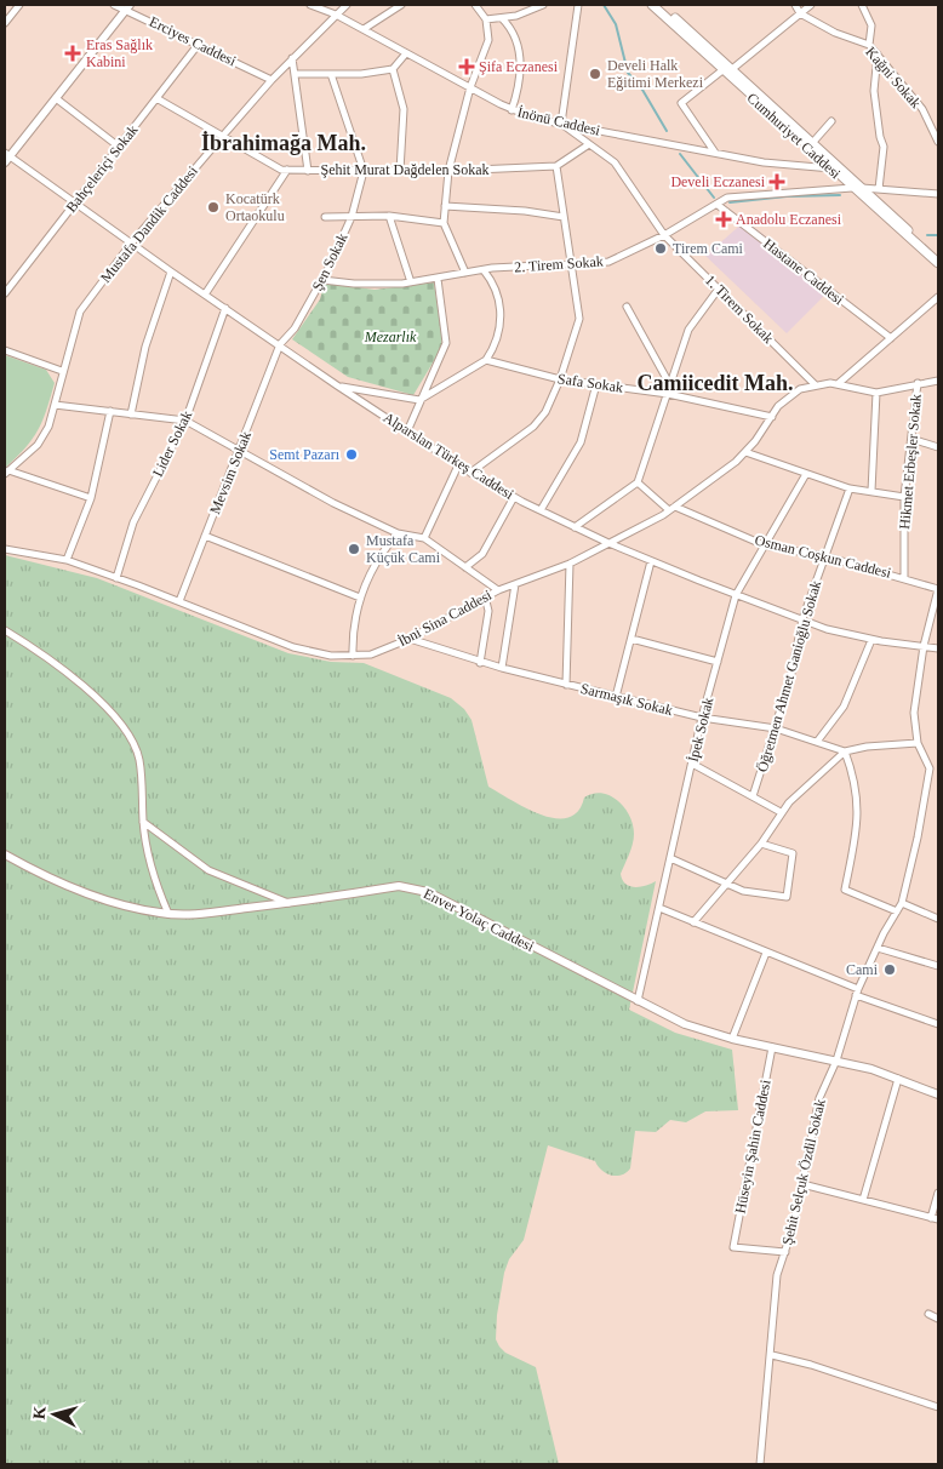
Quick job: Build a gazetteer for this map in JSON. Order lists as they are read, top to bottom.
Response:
{
  "streets": {
    "main road": ["Cumhuriyet Caddesi"],
    "street": [
      "Erciyes Caddesi",
      "Kağni Sokak",
      "İnönü Caddesi",
      "Bahçeleriçi Sokak",
      "Şehit Murat Dağdelen Sokak",
      "Mustafa Dandik Caddesi",
      "Şen Sokak",
      "2. Tirem Sokak",
      "Hastane Caddesi",
      "1. Tirem Sokak",
      "Safa Sokak",
      "Lider Sokak",
      "Alparslan Türkeş Caddesi",
      "Hikmet Erbeşler Sokak",
      "Mevsim Sokak",
      "Osman Coşkun Caddesi",
      "İbni Sina Caddesi",
      "Öğretmen Ahmet Ganioğlu Sokak",
      "Sarmaşık Sokak",
      "İpek Sokak",
      "Enver Yolaç Caddesi",
      "Hüseyin Şahin Caddesi",
      "Şehit Selçuk Özdil Sokak"
    ]
  },
  "crossings": [
    ["Erciyes Caddesi", "Bahçeleriçi Sokak"],
    ["Erciyes Caddesi", "Mustafa Dandik Caddesi"],
    ["İnönü Caddesi", "Cumhuriyet Caddesi"],
    ["İnönü Caddesi", "Mustafa Dandik Caddesi"],
    ["İnönü Caddesi", "1. Tirem Sokak"],
    ["Cumhuriyet Caddesi", "2. Tirem Sokak"],
    ["Bahçeleriçi Sokak", "Şehit Murat Dağdelen Sokak"],
    ["Bahçeleriçi Sokak", "Alparslan Türkeş Caddesi"],
    ["Şehit Murat Dağdelen Sokak", "Mustafa Dandik Caddesi"],
    ["Şehit Murat Dağdelen Sokak", "Şen Sokak"],
    ["Mustafa Dandik Caddesi", "Alparslan Türkeş Caddesi"],
    ["Şen Sokak", "2. Tirem Sokak"],
    ["Şen Sokak", "Alparslan Türkeş Caddesi"],
    ["Şen Sokak", "Mevsim Sokak"],
    ["2. Tirem Sokak", "Hastane Caddesi"],
    ["2. Tirem Sokak", "1. Tirem Sokak"],
    ["1. Tirem Sokak", "İbni Sina Caddesi"],
    ["Safa Sokak", "İbni Sina Caddesi"],
    ["Lider Sokak", "Alparslan Türkeş Caddesi"],
    ["Lider Sokak", "İbni Sina Caddesi"],
    ["Alparslan Türkeş Caddesi", "Mevsim Sokak"],
    ["Alparslan Türkeş Caddesi", "İbni Sina Caddesi"],
    ["Alparslan Türkeş Caddesi", "Öğretmen Ahmet Ganioğlu Sokak"],
    ["Alparslan Türkeş Caddesi", "İpek Sokak"],
    ["Hikmet Erbeşler Sokak", "Osman Coşkun Caddesi"],
    ["Mevsim Sokak", "İbni Sina Caddesi"],
    ["Osman Coşkun Caddesi", "İbni Sina Caddesi"],
    ["Osman Coşkun Caddesi", "Öğretmen Ahmet Ganioğlu Sokak"],
    ["Osman Coşkun Caddesi", "İpek Sokak"],
    ["İbni Sina Caddesi", "Sarmaşık Sokak"],
    ["Öğretmen Ahmet Ganioğlu Sokak", "Sarmaşık Sokak"],
    ["Sarmaşık Sokak", "İpek Sokak"],
    ["İpek Sokak", "Enver Yolaç Caddesi"],
    ["Enver Yolaç Caddesi", "Hüseyin Şahin Caddesi"],
    ["Enver Yolaç Caddesi", "Şehit Selçuk Özdil Sokak"],
    ["Hüseyin Şahin Caddesi", "Şehit Selçuk Özdil Sokak"]
  ],
  "districts": ["İbrahimağa Mah.", "Camiicedit Mah."],
  "parks": ["Mezarlık"],
  "places": {
    "health": [
      "Eras Sağlık Kabini",
      "Şifa Eczanesi",
      "Develi Eczanesi",
      "Anadolu Eczanesi"
    ],
    "other": [
      "Develi Halk Eğitimi Merkezi",
      "Kocatürk Ortaokulu",
      "Tirem Cami",
      "Semt Pazarı",
      "Mustafa Küçük Cami",
      "Cami"
    ]
  },
  "north": "left"
}
